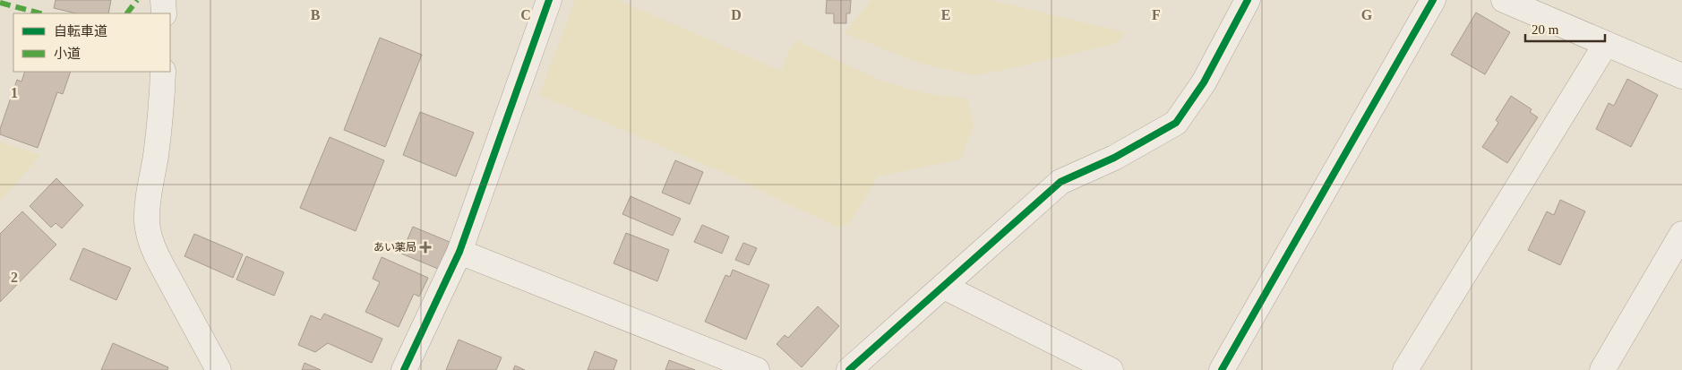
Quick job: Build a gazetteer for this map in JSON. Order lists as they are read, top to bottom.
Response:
{
  "places": {
    "health": ["あい薬局"]
  },
  "legend": ["自転車道", "小道"],
  "scale_bar": "20 m",
  "grid": {
    "columns": [
      "B",
      "C",
      "D",
      "E",
      "F",
      "G"
    ],
    "rows": ["1", "2"]
  }
}
